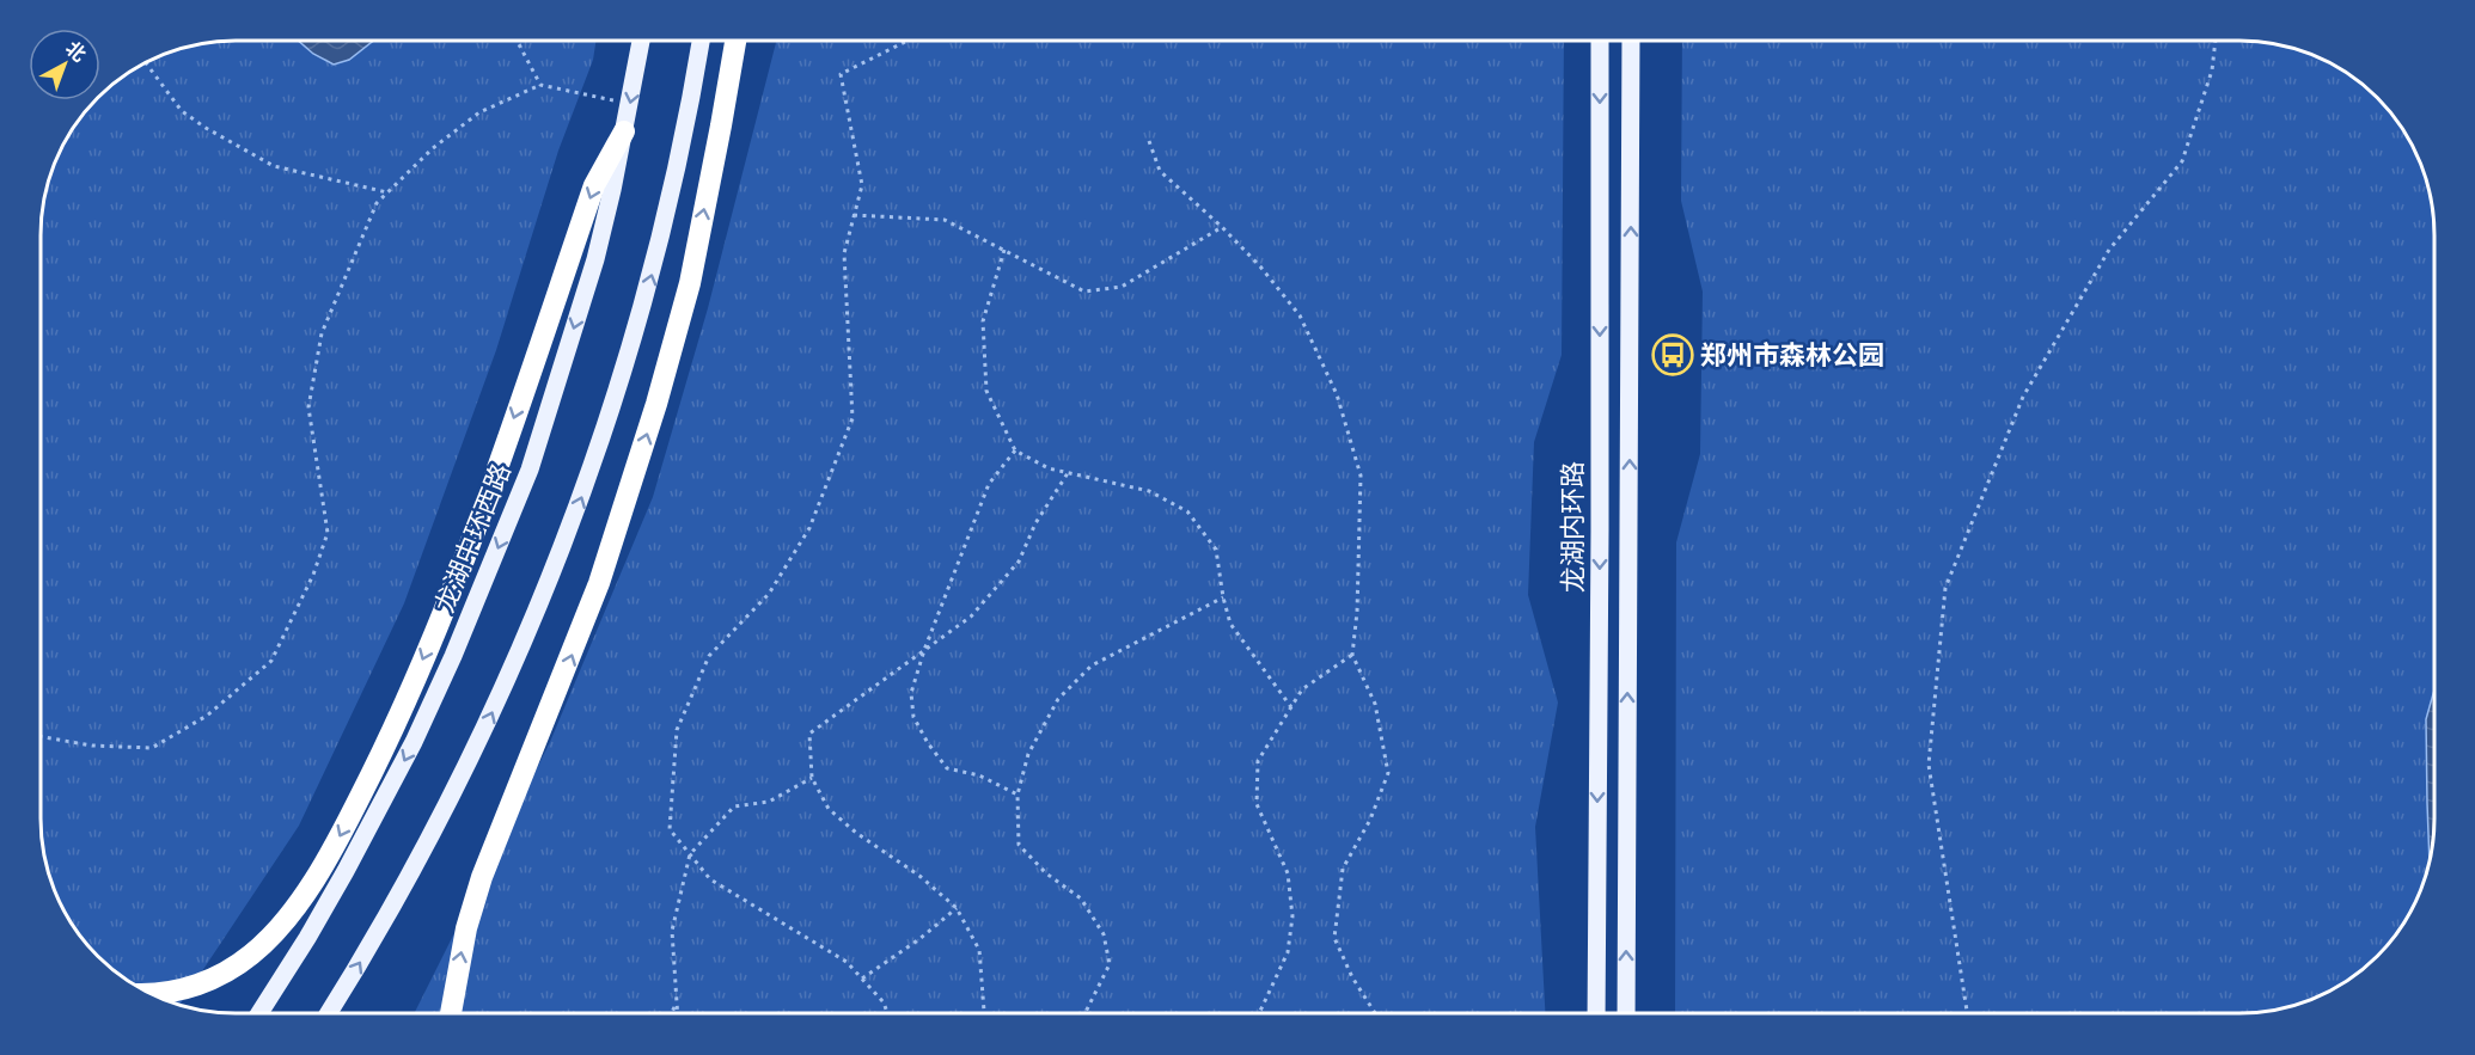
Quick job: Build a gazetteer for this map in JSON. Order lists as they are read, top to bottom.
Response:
{
  "streets": {
    "main road": ["龙湖内环路", "龙湖中环西路"]
  },
  "places": {
    "bus stop": ["郑州市森林公园"]
  },
  "north": "top right"
}
